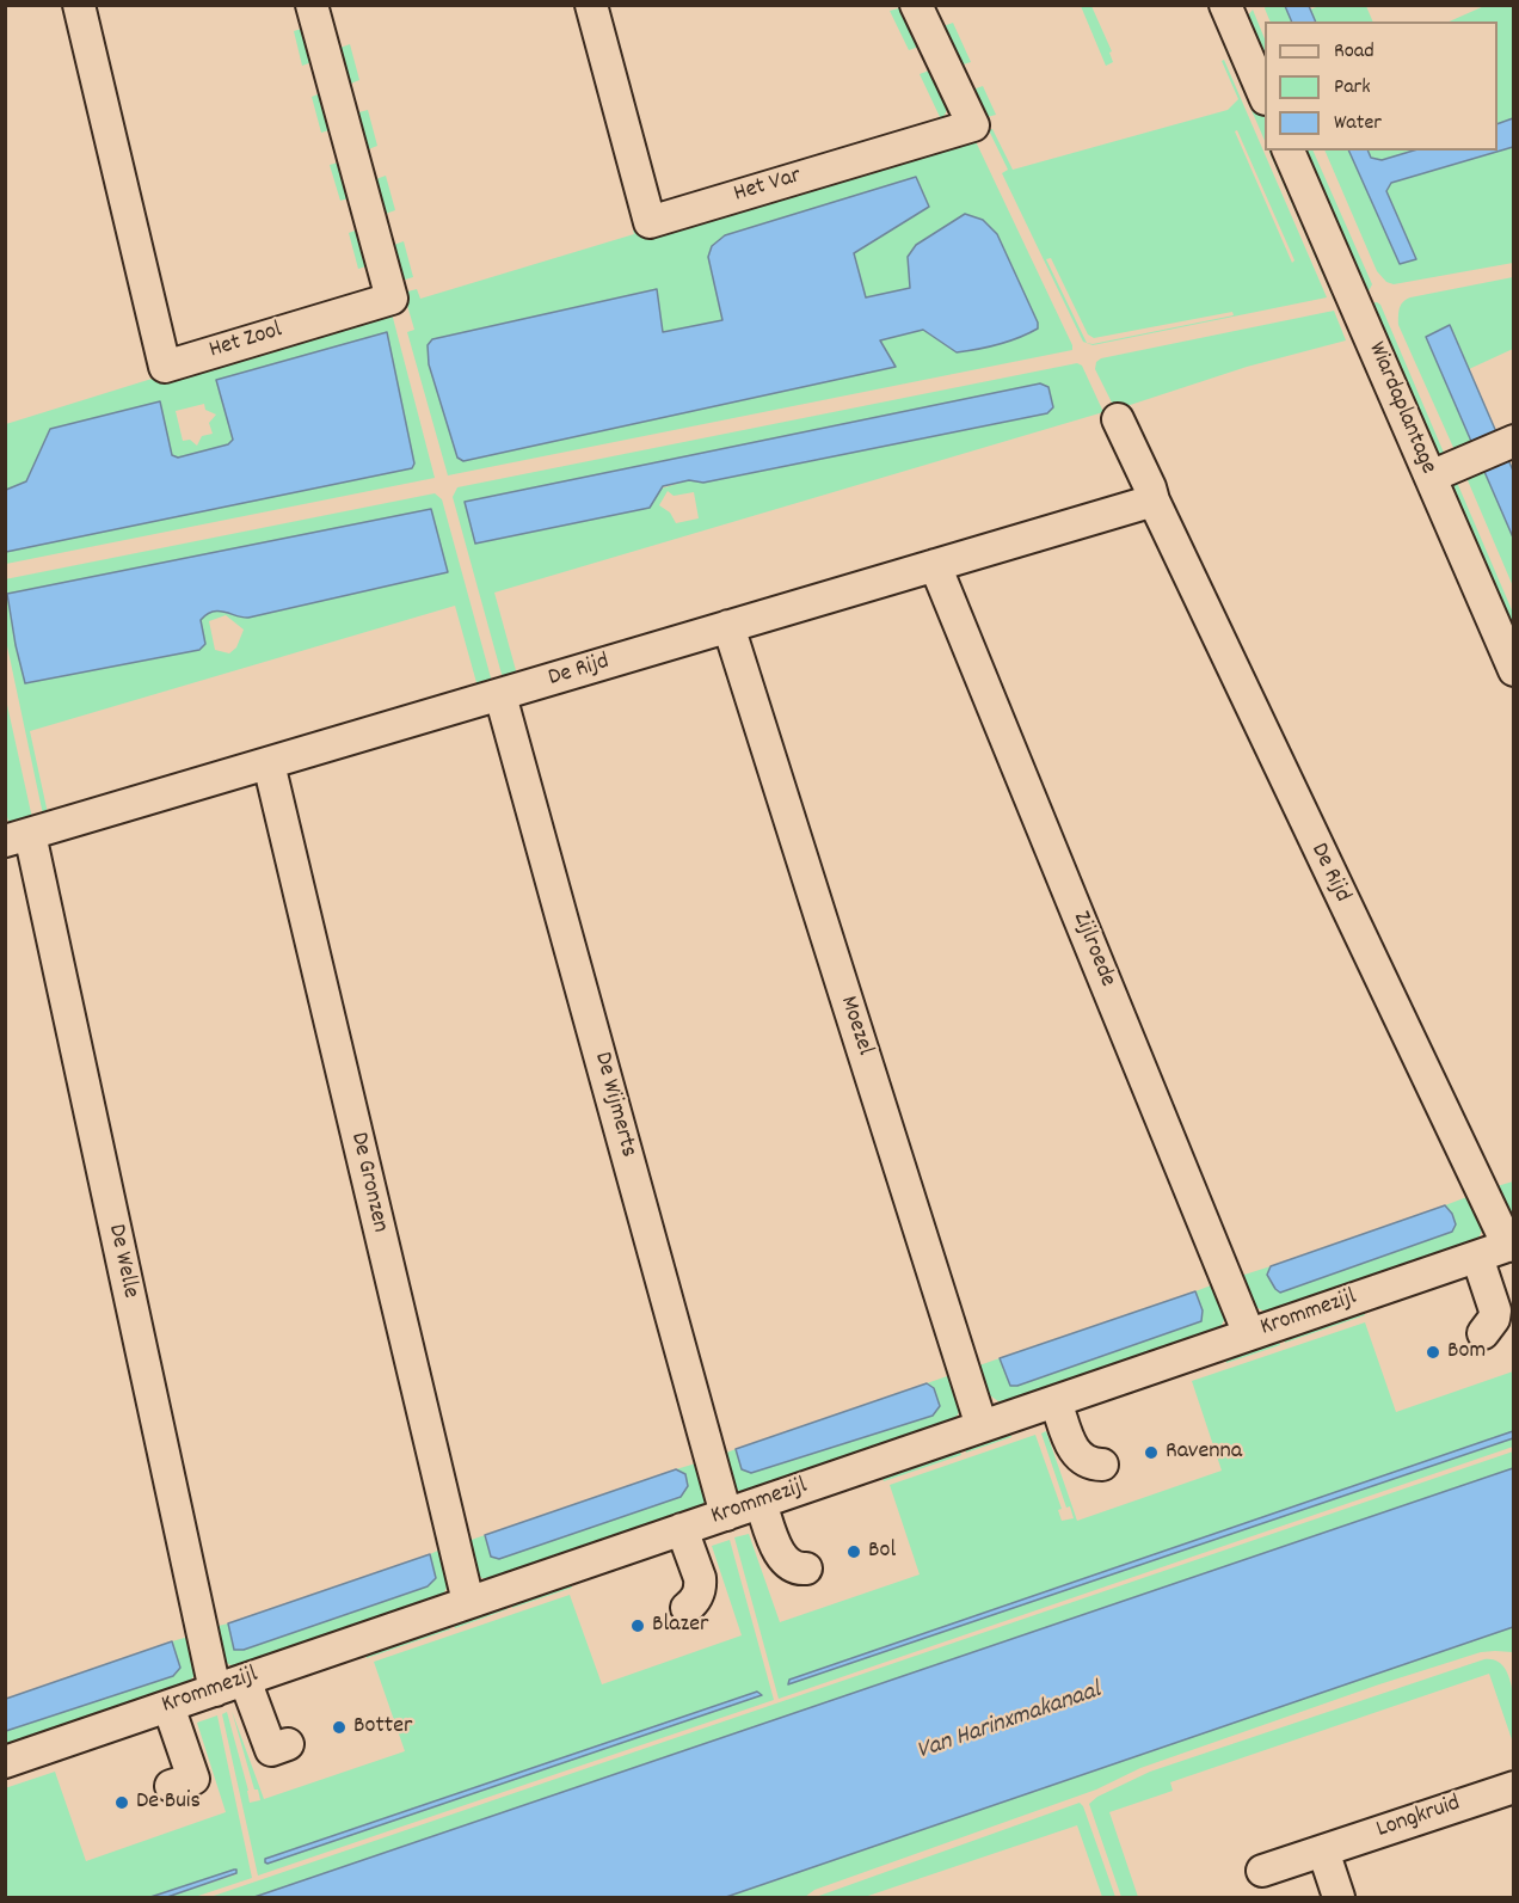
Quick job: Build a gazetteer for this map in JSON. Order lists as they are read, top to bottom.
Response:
{
  "streets": {
    "street": [
      "Het Var",
      "Het Zool",
      "Wiardaplantage",
      "De Rijd",
      "Zijlroede",
      "Moezel",
      "De Wijmerts",
      "De Gronzen",
      "De Welle",
      "Krommezijl",
      "Longkruid"
    ]
  },
  "crossings": [
    ["De Rijd", "Zijlroede"],
    ["De Rijd", "Moezel"],
    ["De Rijd", "De Wijmerts"],
    ["De Rijd", "De Gronzen"],
    ["De Rijd", "De Welle"],
    ["De Rijd", "Krommezijl"],
    ["Zijlroede", "Krommezijl"],
    ["Moezel", "Krommezijl"],
    ["De Wijmerts", "Krommezijl"],
    ["De Gronzen", "Krommezijl"],
    ["De Welle", "Krommezijl"]
  ],
  "water": ["Van Harinxmakanaal"],
  "places": [
    "Bom",
    "Ravenna",
    "Bol",
    "Blazer",
    "Botter",
    "De Buis"
  ],
  "legend": ["Road", "Park", "Water"]
}
